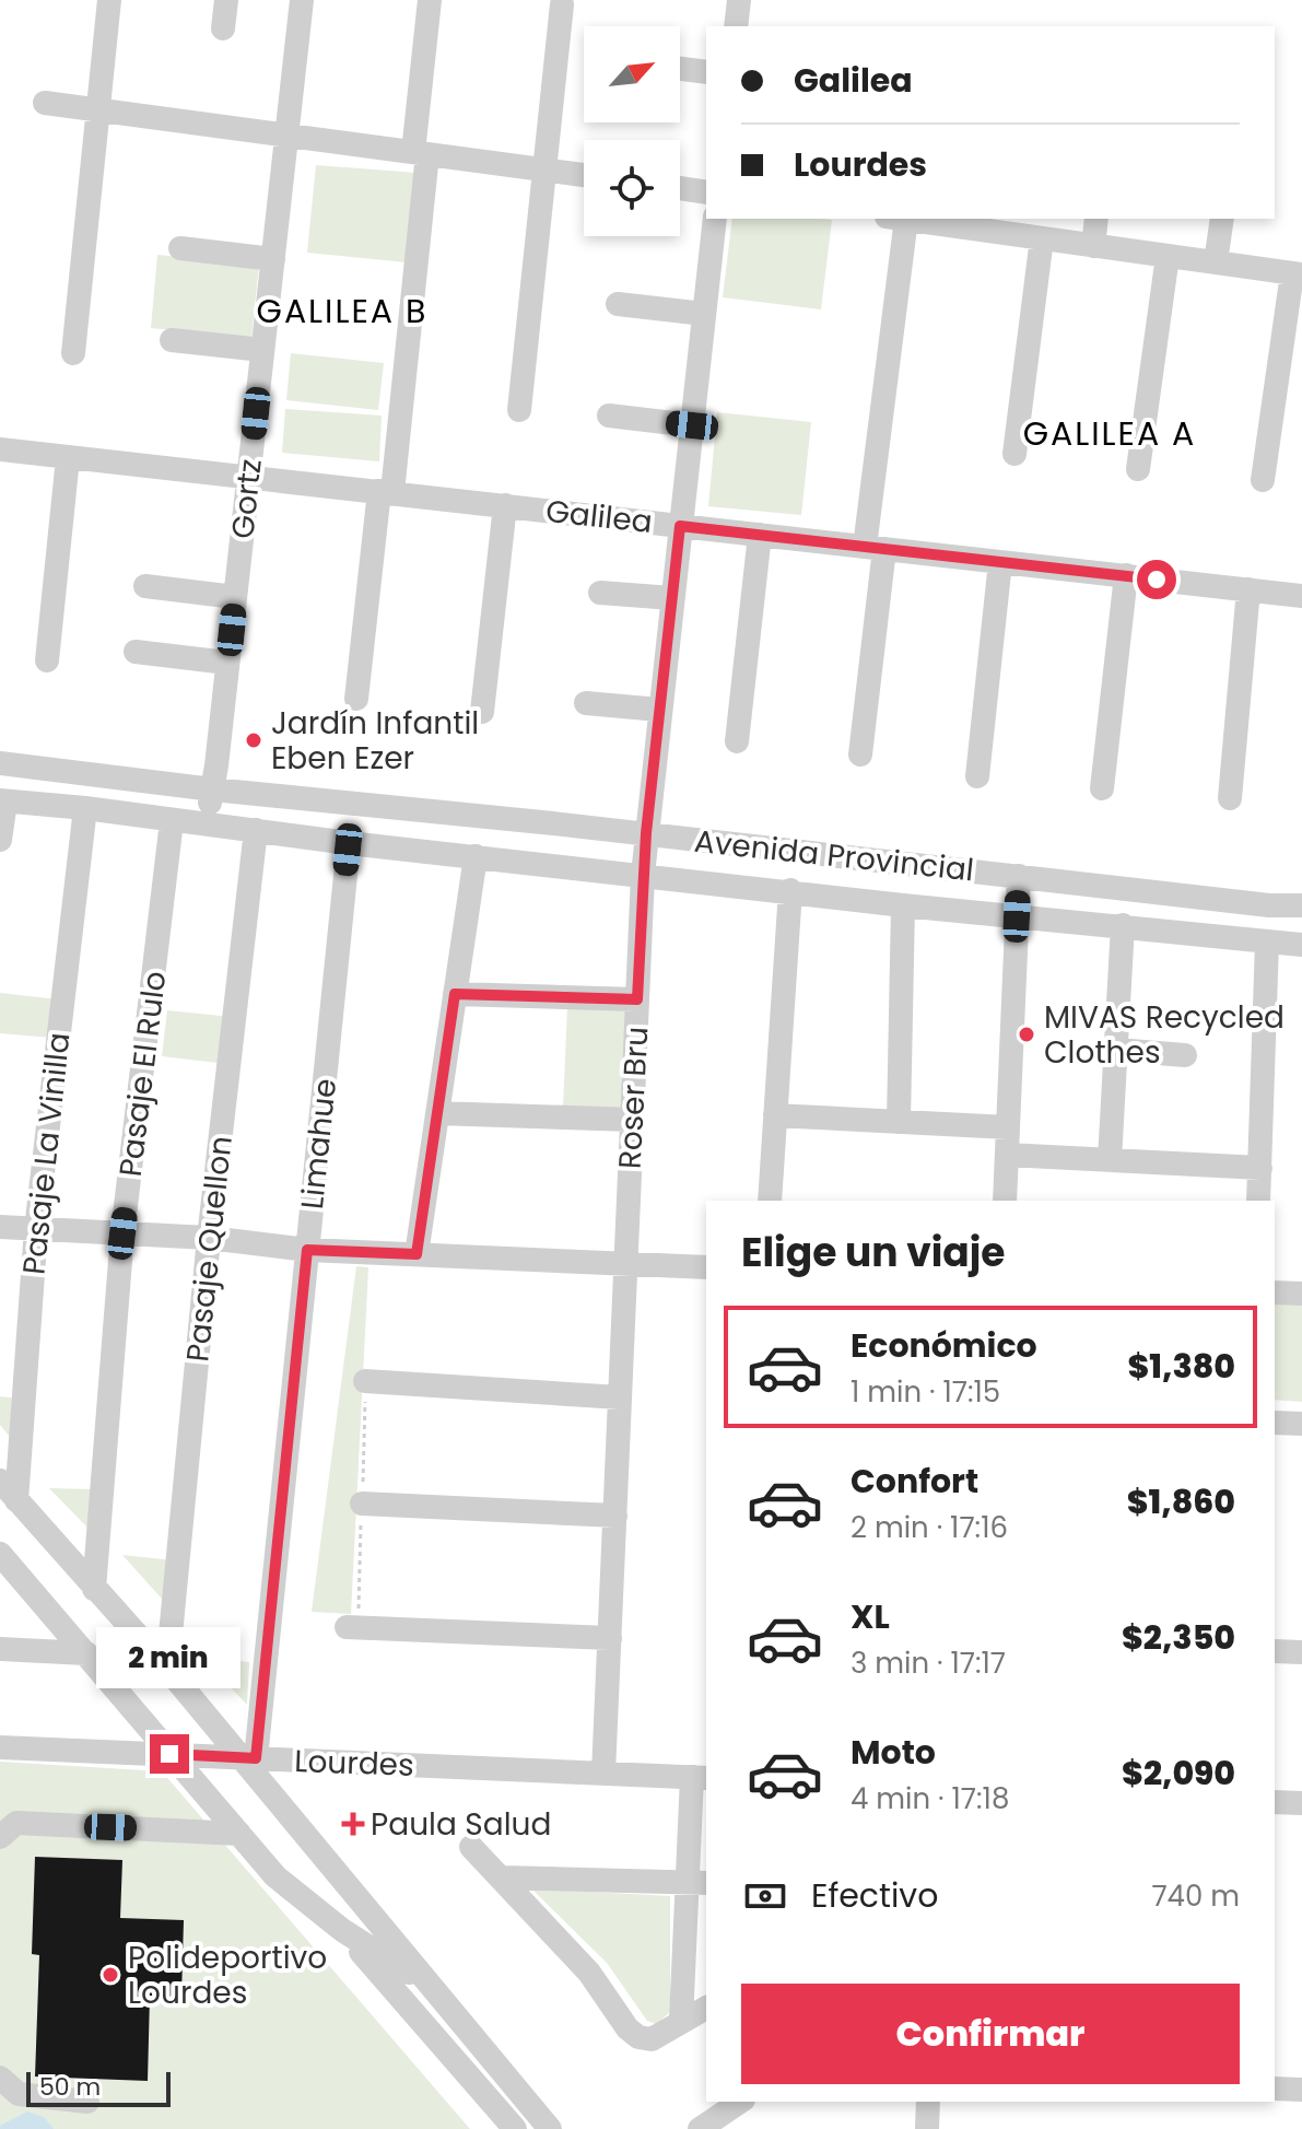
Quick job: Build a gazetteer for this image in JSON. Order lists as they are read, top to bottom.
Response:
{
  "streets": {
    "street": [
      "Gortz",
      "Galilea",
      "Avenida Provincial",
      "Pasaje El Rulo",
      "Roser Bru",
      "Limahue",
      "Pasaje La Vinilla",
      "Pasaje Quellon",
      "Lourdes"
    ]
  },
  "crossings": [
    ["Gortz", "Galilea"],
    ["Gortz", "Avenida Provincial"],
    ["Galilea", "Roser Bru"],
    ["Avenida Provincial", "Pasaje El Rulo"],
    ["Avenida Provincial", "Roser Bru"],
    ["Avenida Provincial", "Limahue"],
    ["Avenida Provincial", "Pasaje La Vinilla"],
    ["Avenida Provincial", "Pasaje Quellon"],
    ["Roser Bru", "Lourdes"],
    ["Limahue", "Lourdes"]
  ],
  "districts": ["GALILEA B", "GALILEA A"],
  "places": {
    "other": ["Jardín Infantil Eben Ezer", "MIVAS Recycled Clothes", "Polideportivo Lourdes"],
    "health": ["Paula Salud"]
  },
  "scale_bar": "50 m",
  "north": "top right",
  "page": {
    "banner": ["Galilea", "Lourdes"],
    "heading": "Elige un viaje",
    "list": [
      {
        "name": "Económico",
        "note": "1 min · 17:15",
        "value": "$1,380"
      },
      {
        "name": "Confort",
        "note": "2 min · 17:16",
        "value": "$1,860"
      },
      {
        "name": "XL",
        "note": "3 min · 17:17",
        "value": "$2,350"
      },
      {
        "name": "Moto",
        "note": "4 min · 17:18",
        "value": "$2,090"
      }
    ],
    "bubble": "2 min",
    "pay": ["Efectivo", "740 m"],
    "buttons": "Confirmar",
    "scale": "50 m"
  }
}
